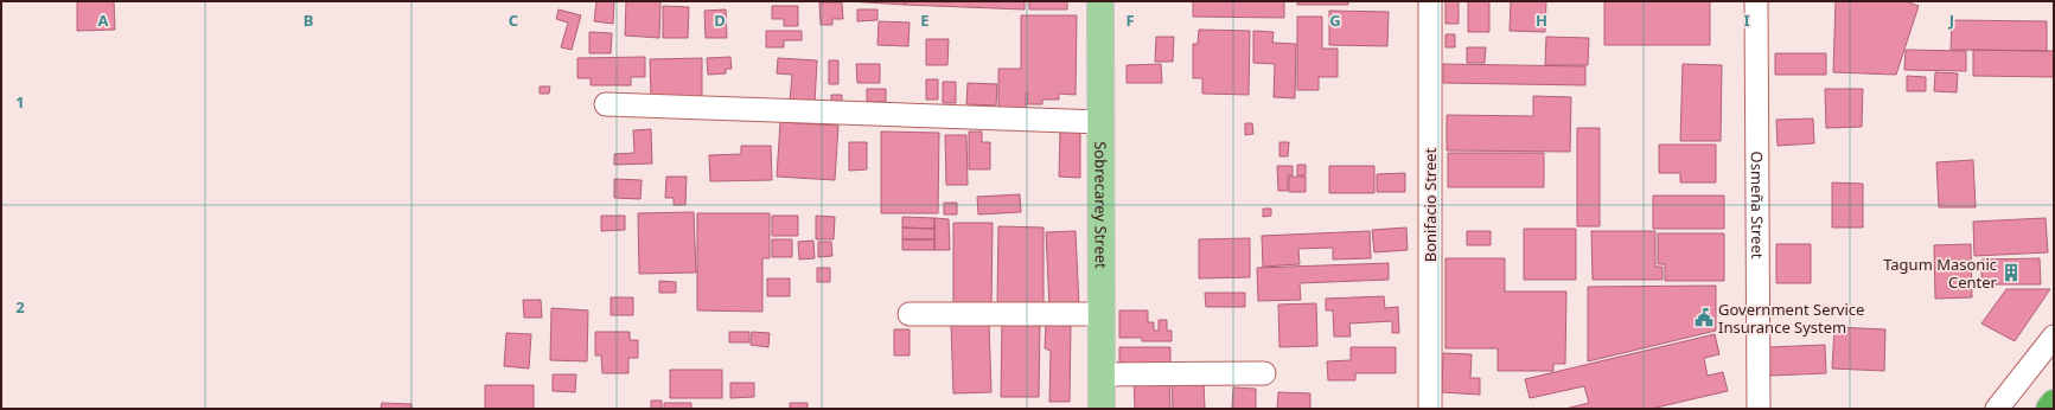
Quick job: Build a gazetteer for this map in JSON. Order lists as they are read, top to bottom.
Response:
{
  "streets": {
    "main road": ["Sobrecarey Street"],
    "street": ["Bonifacio Street", "Osmeña Street"]
  },
  "places": {
    "building": ["Tagum Masonic Center"],
    "public building": ["Government Service Insurance System"]
  },
  "grid": {
    "columns": [
      "A",
      "B",
      "C",
      "D",
      "E",
      "F",
      "G",
      "H",
      "I",
      "J"
    ],
    "rows": ["1", "2"]
  }
}
